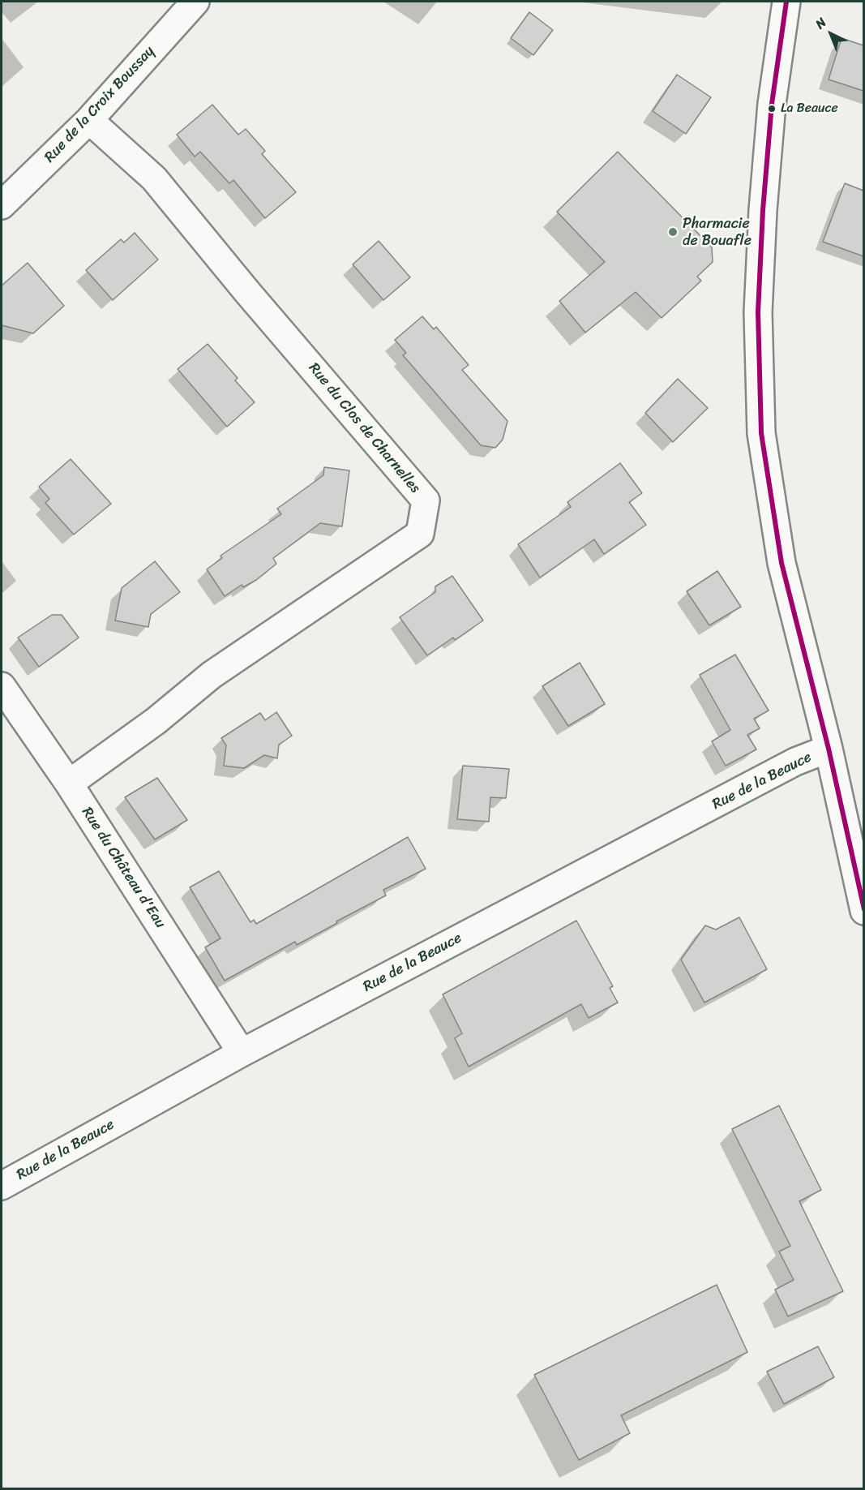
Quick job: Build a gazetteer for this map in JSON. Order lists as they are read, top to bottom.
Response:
{
  "streets": {
    "street": [
      "Rue de la Croix Boussay",
      "Rue du Clos de Charnelles",
      "Rue de la Beauce",
      "Rue du Château d'Eau"
    ]
  },
  "crossings": [
    ["Rue de la Croix Boussay", "Rue du Clos de Charnelles"],
    ["Rue du Clos de Charnelles", "Rue du Château d'Eau"],
    ["Rue de la Beauce", "Rue du Château d'Eau"]
  ],
  "places": ["La Beauce", "Pharmacie de Bouafle"],
  "north": "top left"
}
